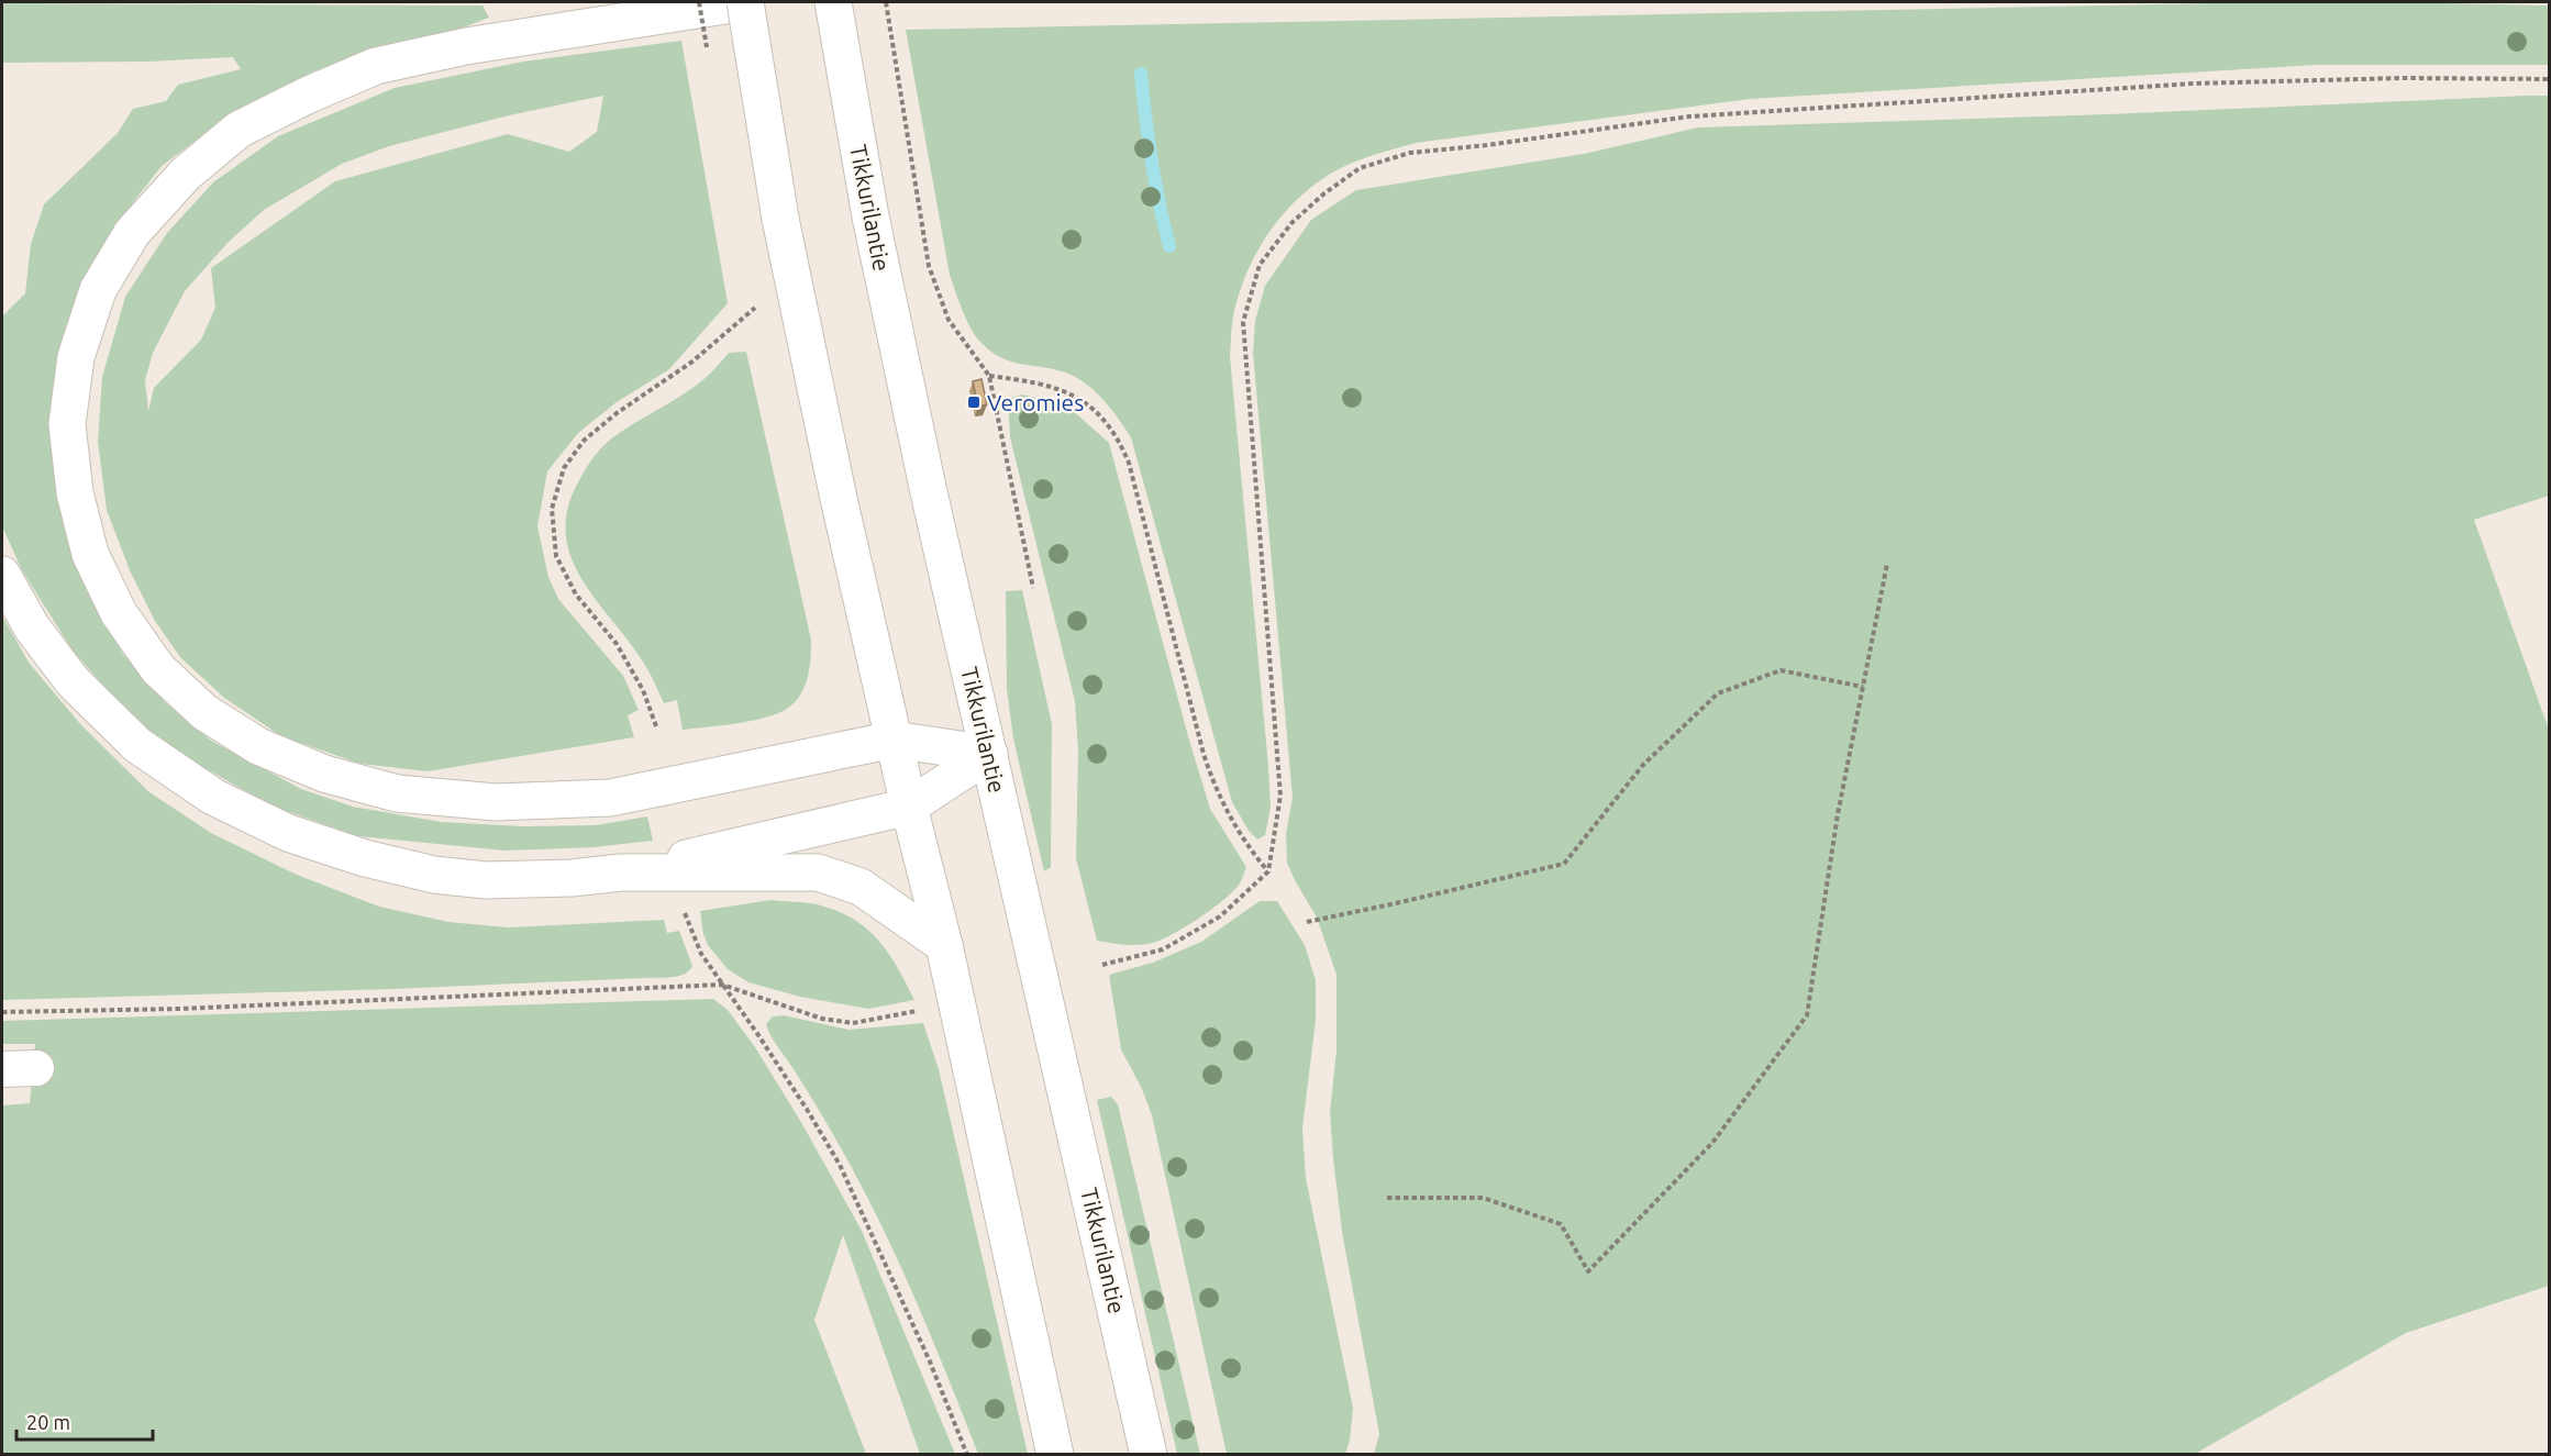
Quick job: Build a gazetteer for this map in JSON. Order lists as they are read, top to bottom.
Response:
{
  "streets": {
    "main road": ["Tikkurilantie"]
  },
  "places": {
    "transit": ["Veromies"]
  },
  "scale_bar": "20 m"
}
